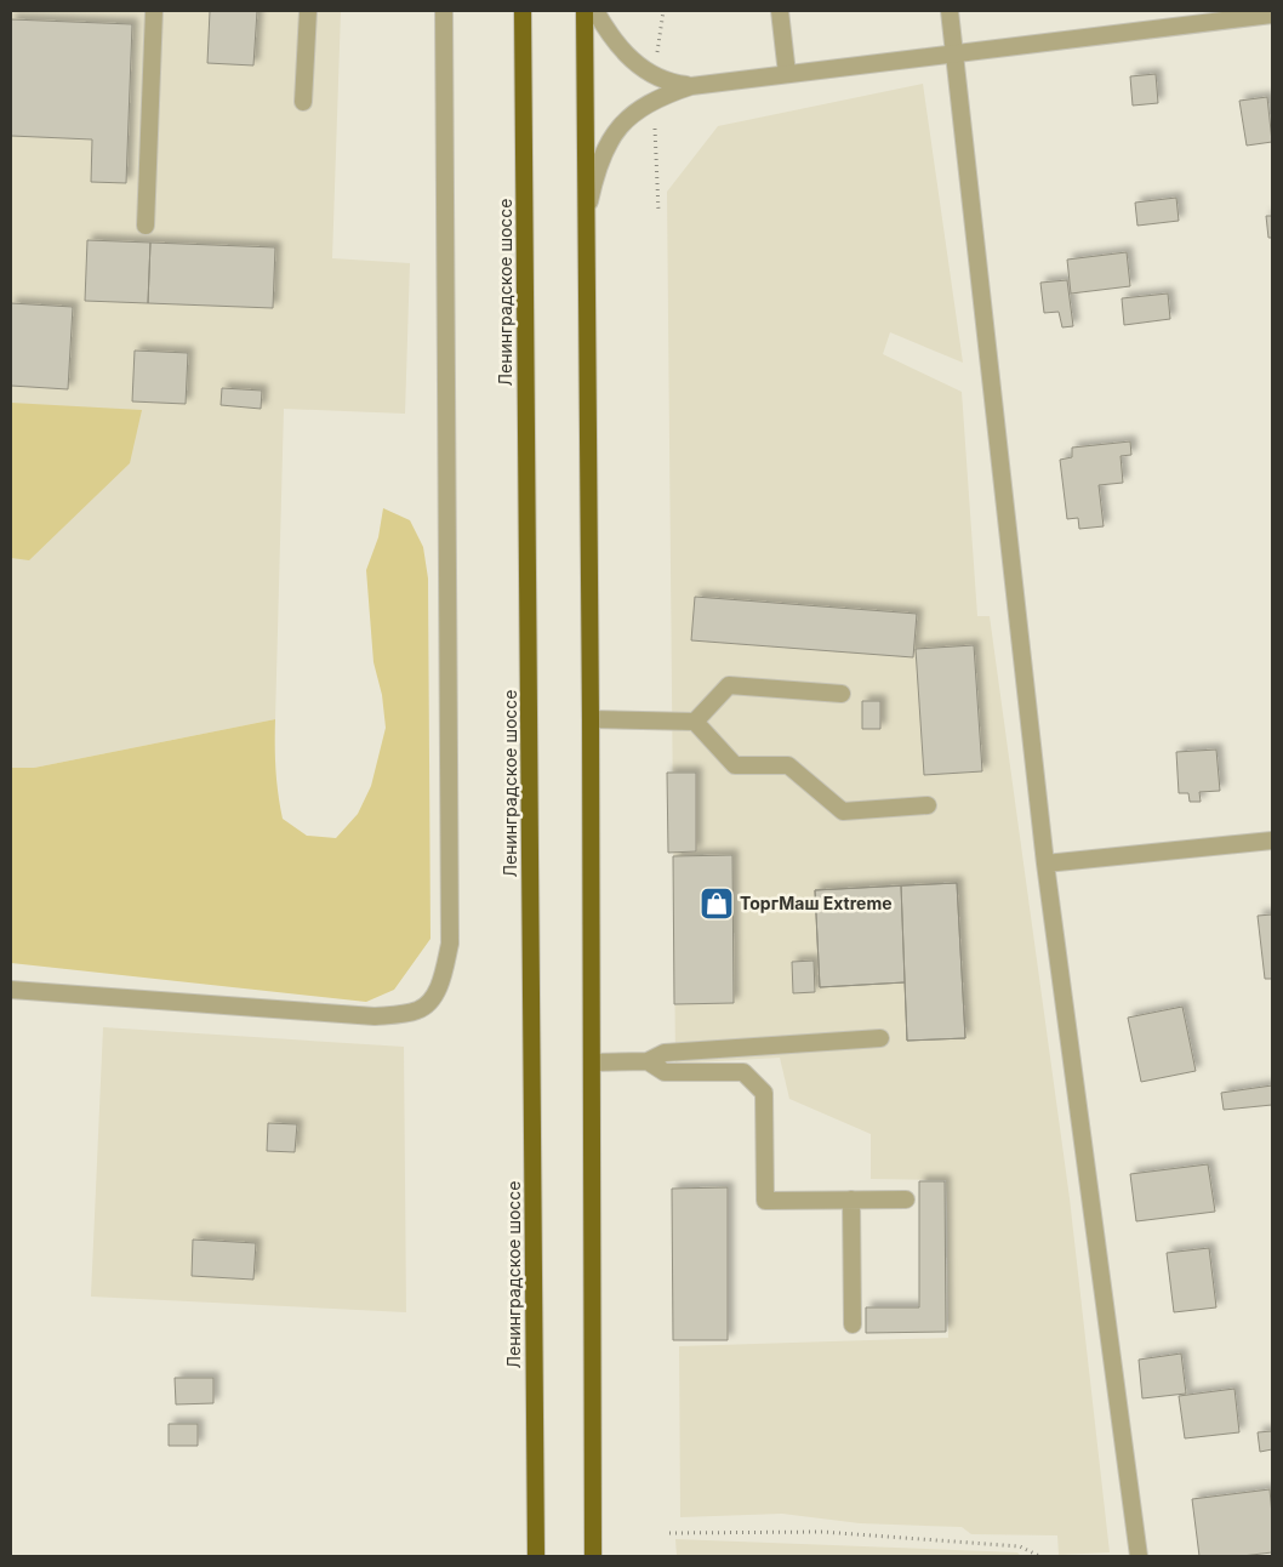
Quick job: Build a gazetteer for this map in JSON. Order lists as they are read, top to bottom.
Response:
{
  "streets": {
    "highway": ["Ленинградское шоссе"]
  },
  "places": {
    "shop": ["ТоргМаш Extreme"]
  }
}
